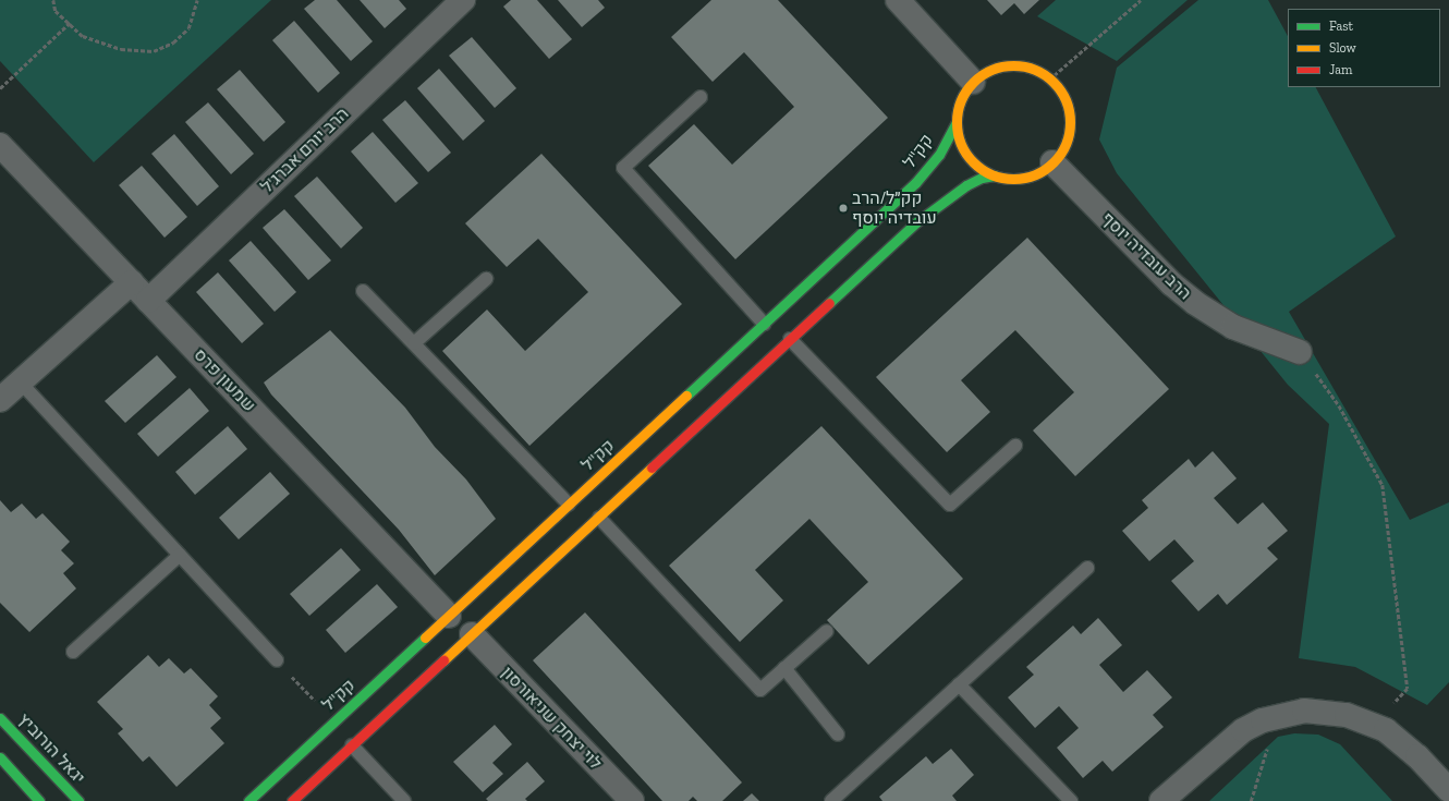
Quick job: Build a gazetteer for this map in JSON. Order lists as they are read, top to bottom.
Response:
{
  "streets": {
    "street": [
      "הרב יורם אברג'ל",
      "קק\"ל",
      "הרב עובדיה יוסף",
      "שמעון פרס",
      "לוי יצחק שניאורסון",
      "יגאל הורוביץ"
    ]
  },
  "crossings": [
    ["הרב יורם אברג'ל", "שמעון פרס"],
    ["קק\"ל", "הרב עובדיה יוסף"],
    ["קק\"ל", "שמעון פרס"]
  ],
  "places": ["קק״ל/הרב עובדיה יוסף"],
  "legend": ["Fast", "Slow", "Jam"]
}
